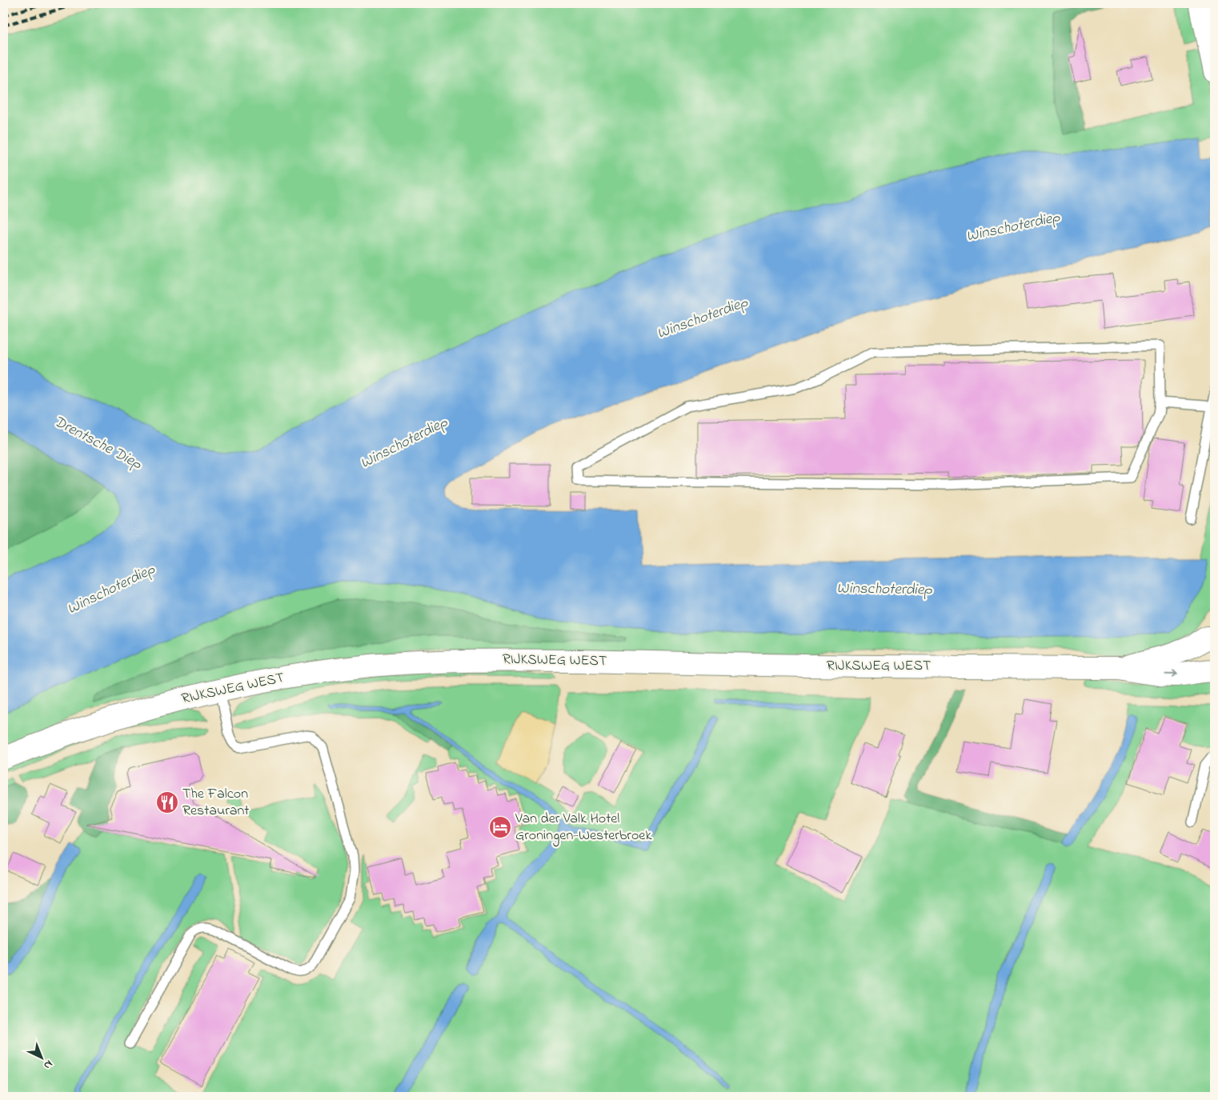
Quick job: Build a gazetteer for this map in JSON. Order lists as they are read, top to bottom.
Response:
{
  "streets": {
    "main road": ["RIJKSWEG WEST"]
  },
  "water": ["Winschoterdiep", "Drentsche Diep"],
  "places": {
    "restaurant": ["The Falcon Restaurant"],
    "hotel": ["Van der Valk Hotel Groningen-Westerbroek"]
  },
  "north": "bottom right"
}
